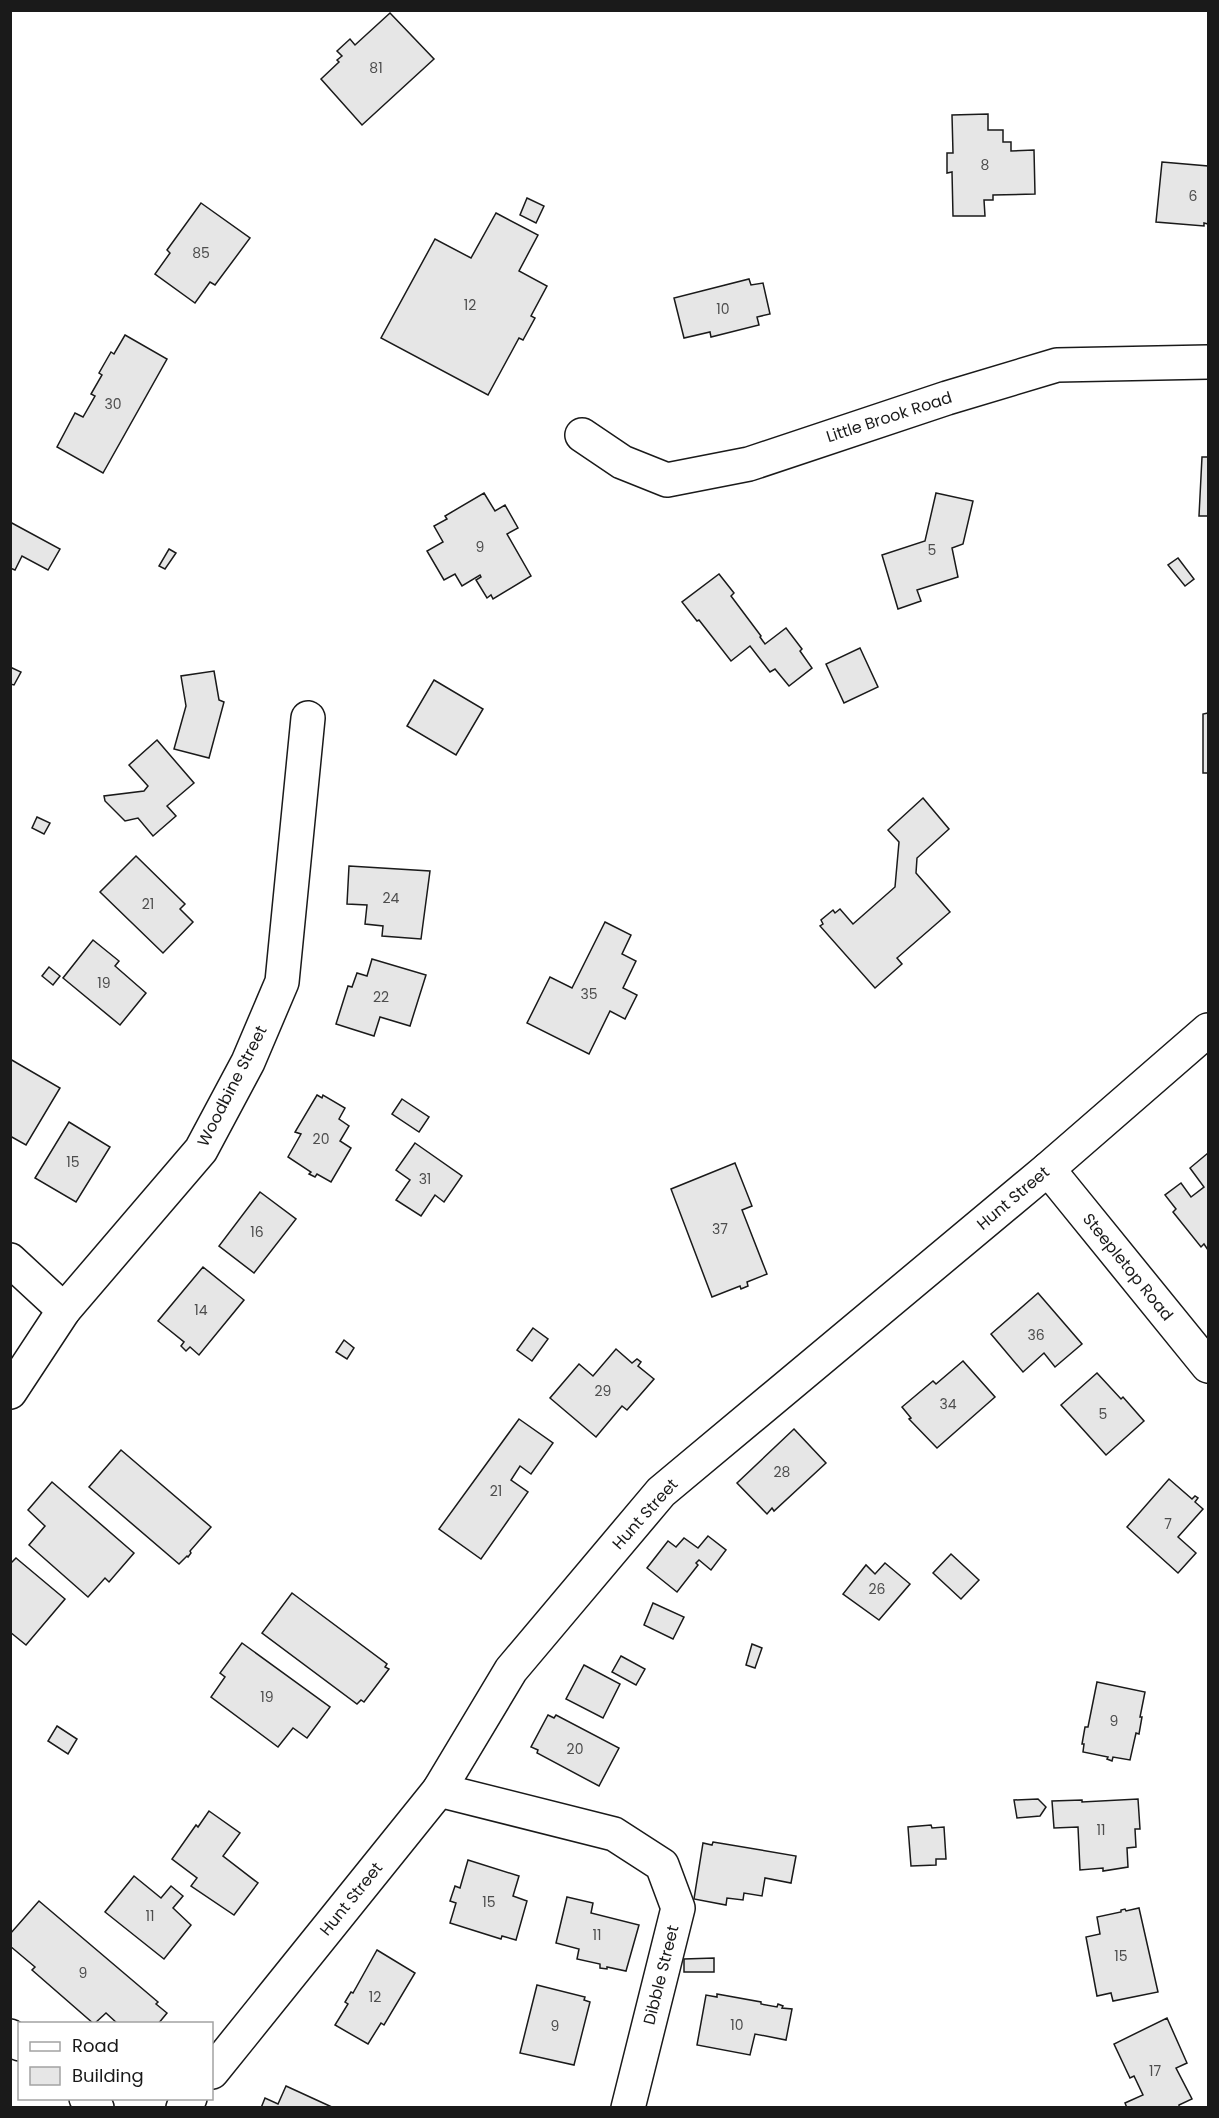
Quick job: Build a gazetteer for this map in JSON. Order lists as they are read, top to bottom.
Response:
{
  "streets": {
    "street": [
      "Little Brook Road",
      "Woodbine Street",
      "Hunt Street",
      "Steepletop Road",
      "Dibble Street"
    ]
  },
  "crossings": [
    ["Hunt Street", "Steepletop Road"],
    ["Hunt Street", "Dibble Street"]
  ],
  "house_numbers": [
    "81",
    "8",
    "6",
    "85",
    "12",
    "10",
    "30",
    "9",
    "5",
    "24",
    "21",
    "19",
    "35",
    "22",
    "20",
    "15",
    "31",
    "37",
    "16",
    "14",
    "36",
    "29",
    "34",
    "5",
    "28",
    "21",
    "7",
    "26",
    "19",
    "9",
    "20",
    "11",
    "15",
    "11",
    "11",
    "15",
    "9",
    "12",
    "10",
    "9",
    "17"
  ],
  "legend": ["Road", "Building"]
}
